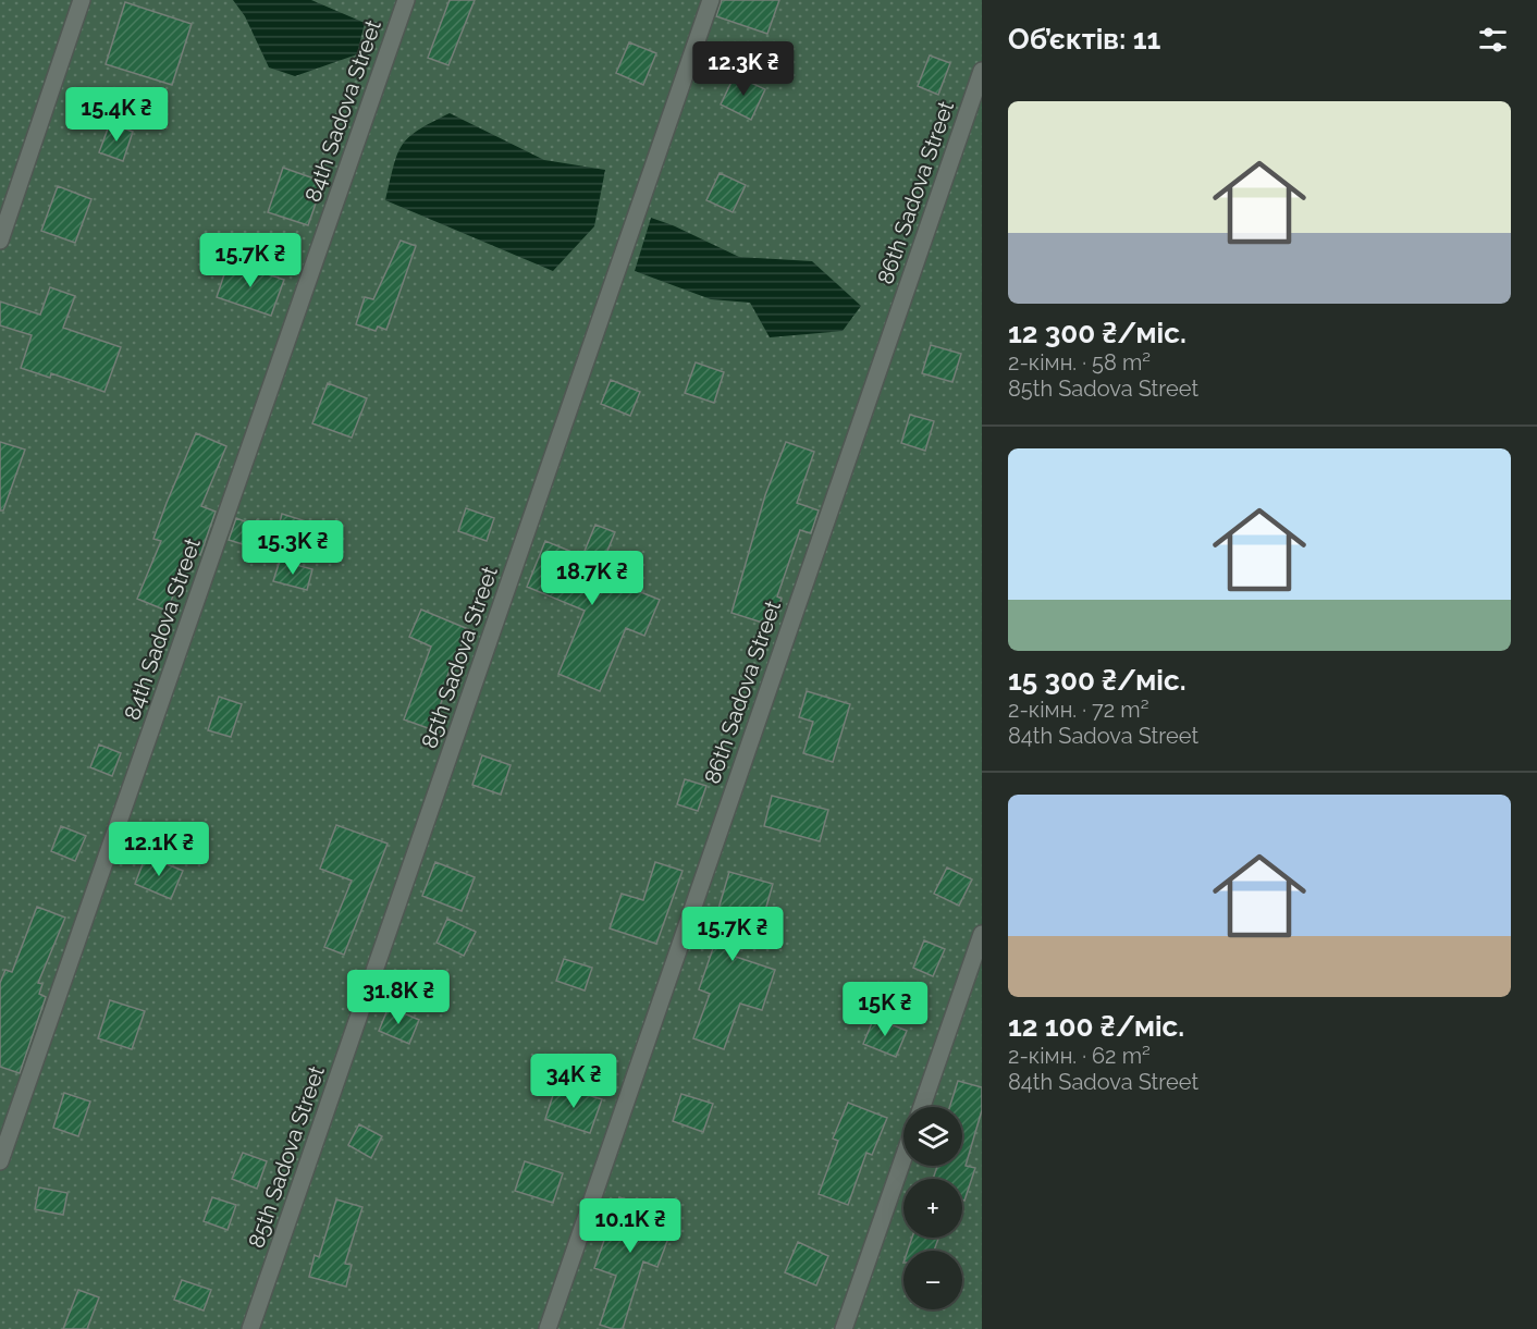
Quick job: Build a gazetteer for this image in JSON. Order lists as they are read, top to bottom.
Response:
{
  "streets": {
    "street": ["84th Sadova Street", "86th Sadova Street", "85th Sadova Street"]
  },
  "page": {
    "heading": "Об’єктів: 11",
    "price": [
      "12.3K ₴",
      "15.4K ₴",
      "15.7K ₴",
      "15.3K ₴",
      "18.7K ₴",
      "12.1K ₴",
      "15.7K ₴",
      "31.8K ₴",
      "15K ₴",
      "34K ₴",
      "10.1K ₴"
    ],
    "list": [
      {
        "name": "12 300 ₴/міс.",
        "note": "2-кімн. · 58 m² · 85th Sadova Street"
      },
      {
        "name": "15 300 ₴/міс.",
        "note": "2-кімн. · 72 m² · 84th Sadova Street"
      },
      {
        "name": "12 100 ₴/міс.",
        "note": "2-кімн. · 62 m² · 84th Sadova Street"
      }
    ],
    "map_buttons": ["+", "−"]
  }
}
